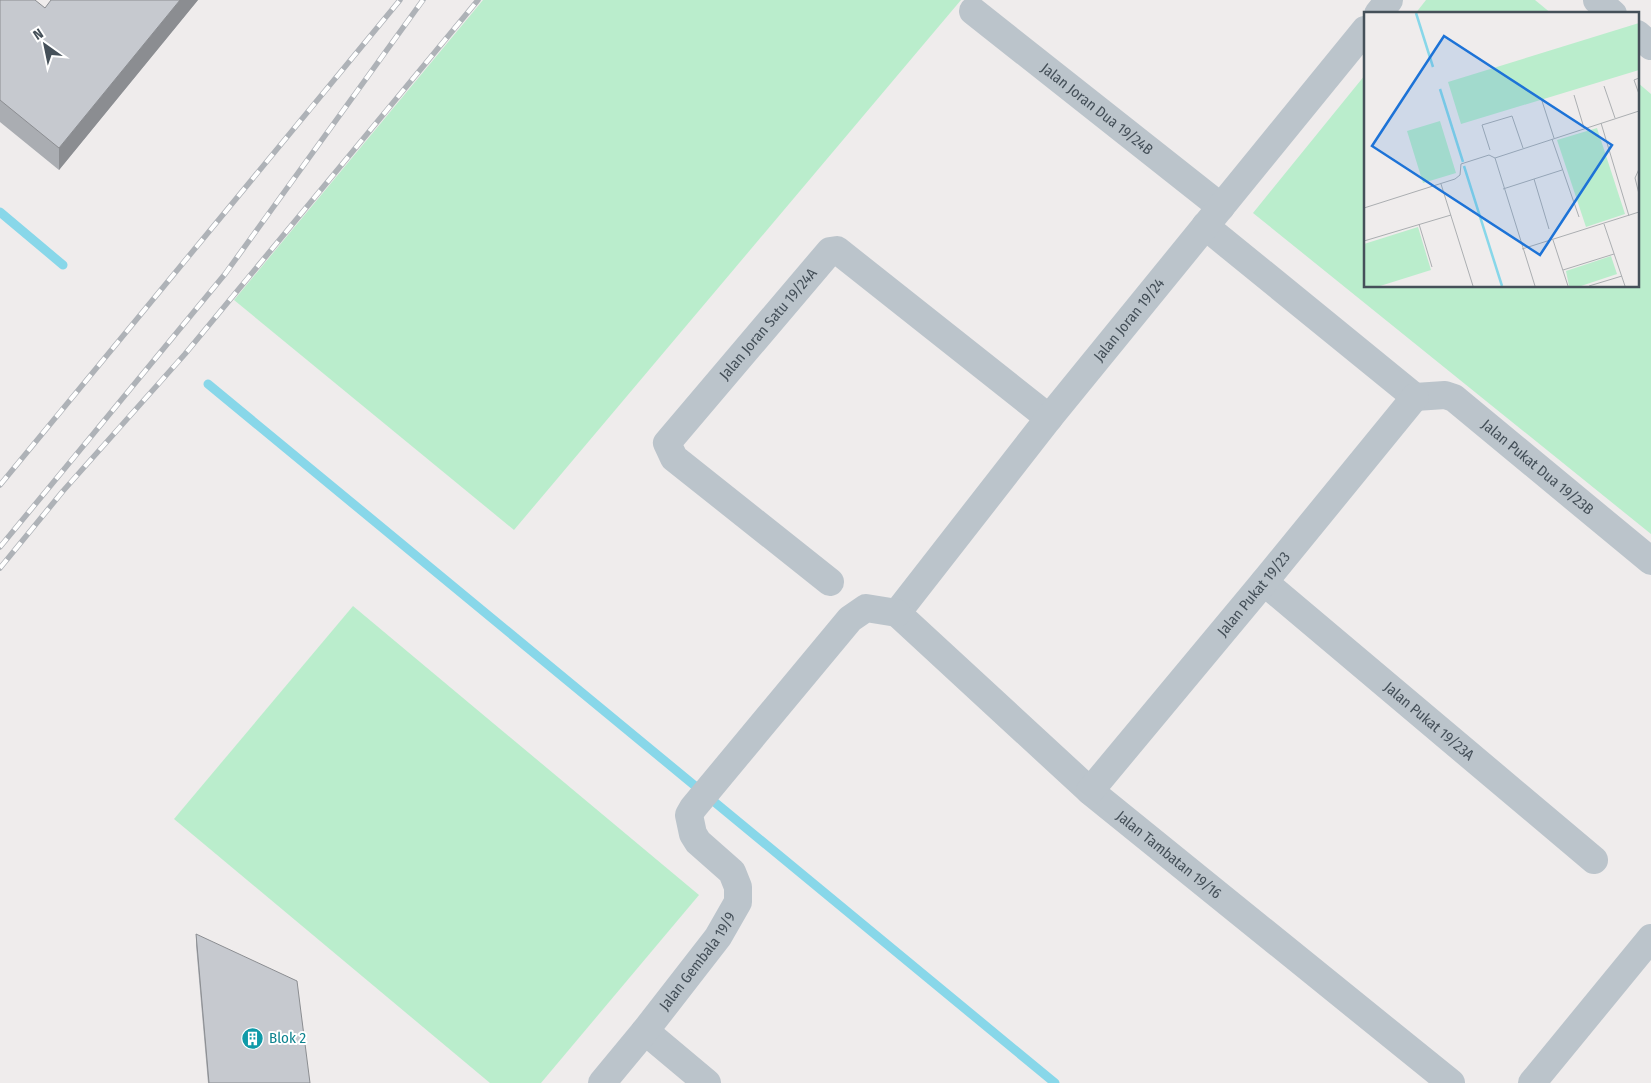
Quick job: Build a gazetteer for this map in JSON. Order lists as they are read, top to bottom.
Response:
{
  "streets": {
    "street": [
      "Jalan Joran Dua 19/24B",
      "Jalan Joran 19/24",
      "Jalan Joran Satu 19/24A",
      "Jalan Pukat Dua 19/23B",
      "Jalan Pukat 19/23",
      "Jalan Pukat 19/23A",
      "Jalan Tambatan 19/16",
      "Jalan Gembala 19/9"
    ]
  },
  "crossings": [
    ["Jalan Joran Dua 19/24B", "Jalan Joran 19/24"],
    ["Jalan Joran Dua 19/24B", "Jalan Pukat Dua 19/23B"],
    ["Jalan Joran Dua 19/24B", "Jalan Pukat 19/23"],
    ["Jalan Joran 19/24", "Jalan Joran Satu 19/24A"],
    ["Jalan Joran 19/24", "Jalan Tambatan 19/16"],
    ["Jalan Joran 19/24", "Jalan Gembala 19/9"],
    ["Jalan Pukat Dua 19/23B", "Jalan Pukat 19/23"],
    ["Jalan Pukat 19/23", "Jalan Pukat 19/23A"],
    ["Jalan Pukat 19/23", "Jalan Tambatan 19/16"],
    ["Jalan Tambatan 19/16", "Jalan Gembala 19/9"]
  ],
  "places": {
    "building": ["Blok 2"]
  },
  "north": "top left"
}
